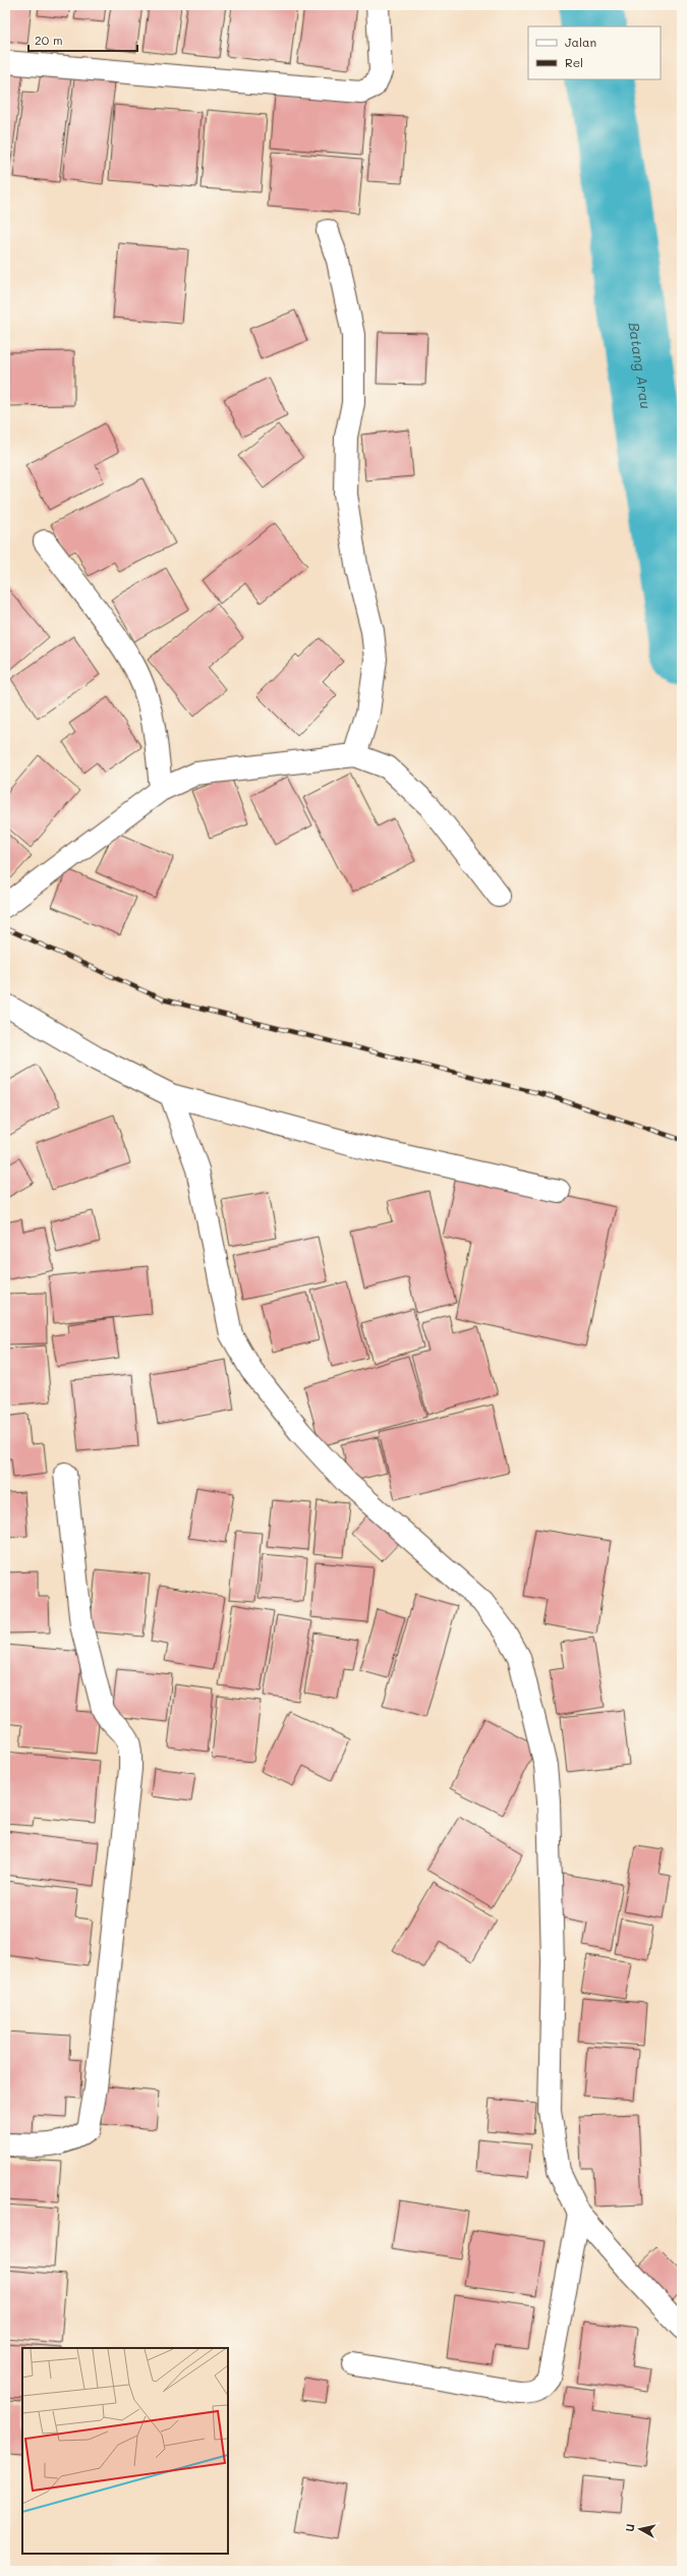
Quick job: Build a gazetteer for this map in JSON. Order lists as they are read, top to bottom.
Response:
{
  "water": ["Batang Arau"],
  "legend": ["Jalan", "Rel"],
  "scale_bar": "20 m",
  "north": "left"
}
